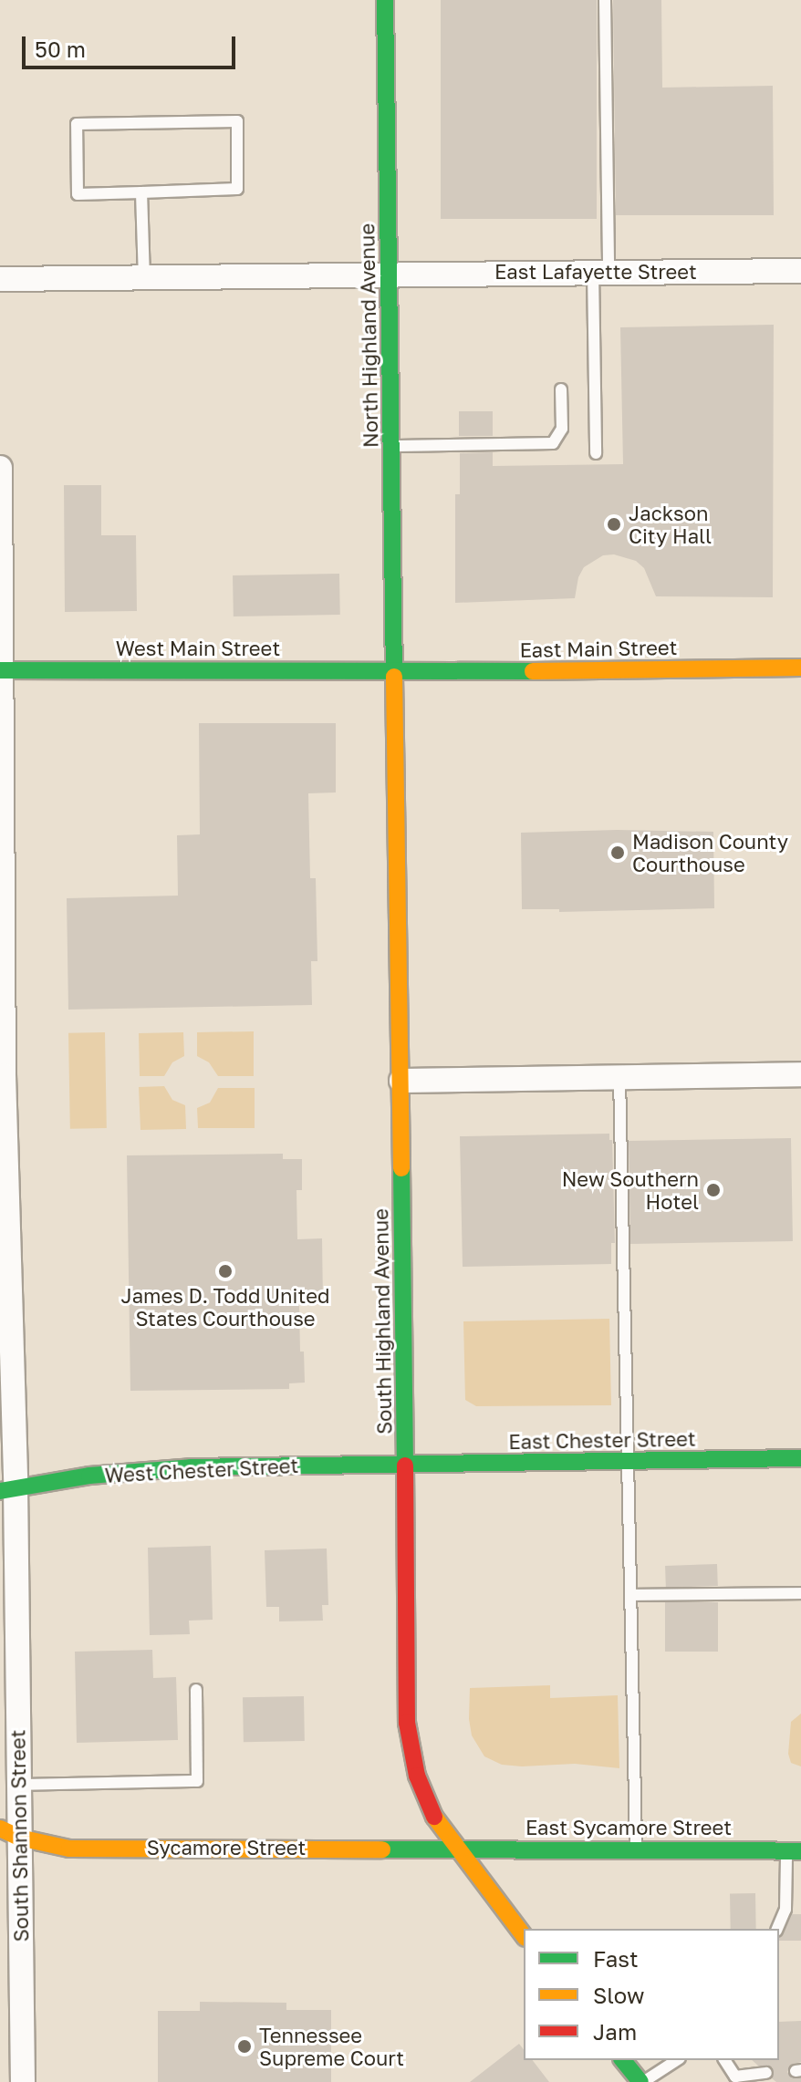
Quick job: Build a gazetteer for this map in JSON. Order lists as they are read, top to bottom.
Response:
{
  "streets": {
    "main road": [
      "North Highland Avenue",
      "West Main Street",
      "East Main Street",
      "South Highland Avenue",
      "East Chester Street",
      "West Chester Street",
      "East Sycamore Street",
      "Sycamore Street"
    ],
    "street": ["East Lafayette Street", "South Shannon Street"]
  },
  "crossings": [
    ["East Lafayette Street", "North Highland Avenue"],
    ["North Highland Avenue", "West Main Street"],
    ["North Highland Avenue", "East Main Street"],
    ["North Highland Avenue", "South Highland Avenue"],
    ["West Main Street", "East Main Street"],
    ["West Main Street", "South Highland Avenue"],
    ["West Main Street", "South Shannon Street"],
    ["East Main Street", "South Highland Avenue"],
    ["South Highland Avenue", "East Chester Street"],
    ["South Highland Avenue", "West Chester Street"],
    ["South Highland Avenue", "East Sycamore Street"],
    ["South Highland Avenue", "Sycamore Street"],
    ["East Chester Street", "West Chester Street"],
    ["West Chester Street", "South Shannon Street"],
    ["East Sycamore Street", "Sycamore Street"],
    ["South Shannon Street", "Sycamore Street"]
  ],
  "places": [
    "Jackson City Hall",
    "Madison County Courthouse",
    "New Southern Hotel",
    "James D. Todd United States Courthouse",
    "Tennessee Supreme Court"
  ],
  "legend": ["Fast", "Slow", "Jam"],
  "scale_bar": "50 m"
}
